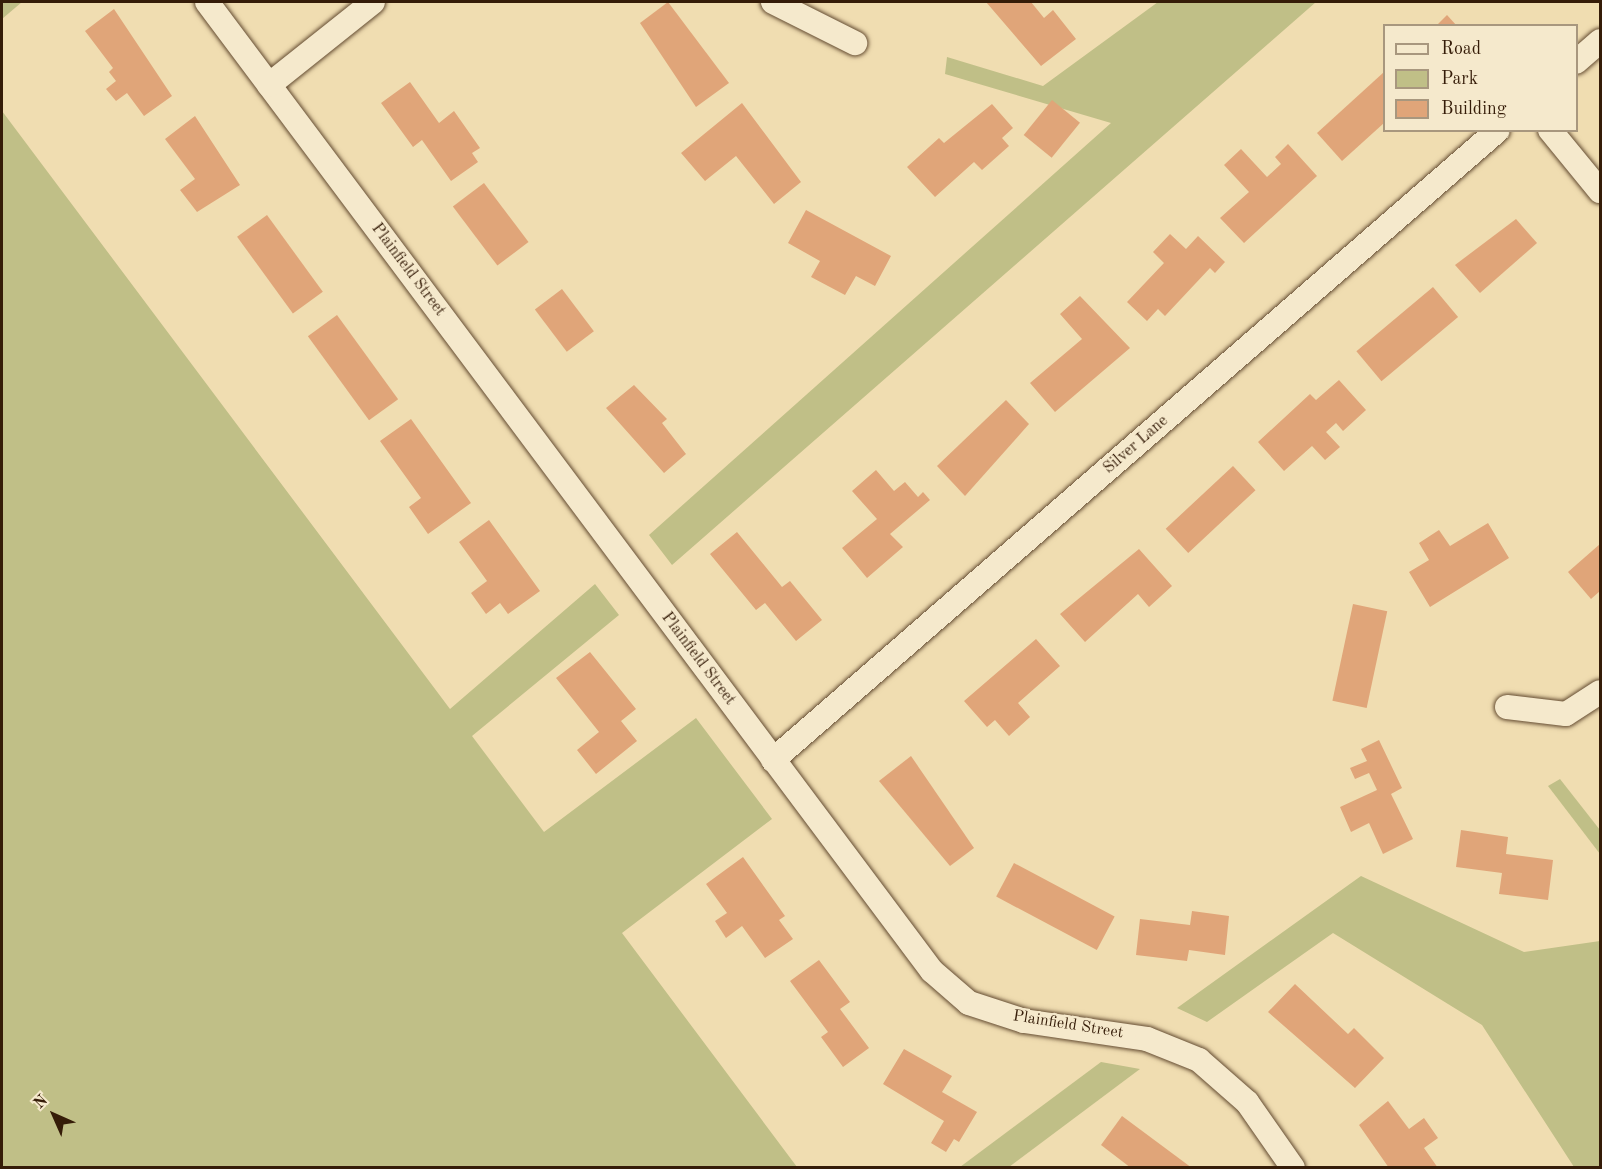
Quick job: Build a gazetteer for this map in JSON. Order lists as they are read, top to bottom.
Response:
{
  "streets": {
    "street": ["Plainfield Street", "Silver Lane"]
  },
  "crossings": [
    ["Plainfield Street", "Silver Lane"]
  ],
  "legend": ["Road", "Park", "Building"],
  "north": "top left"
}
